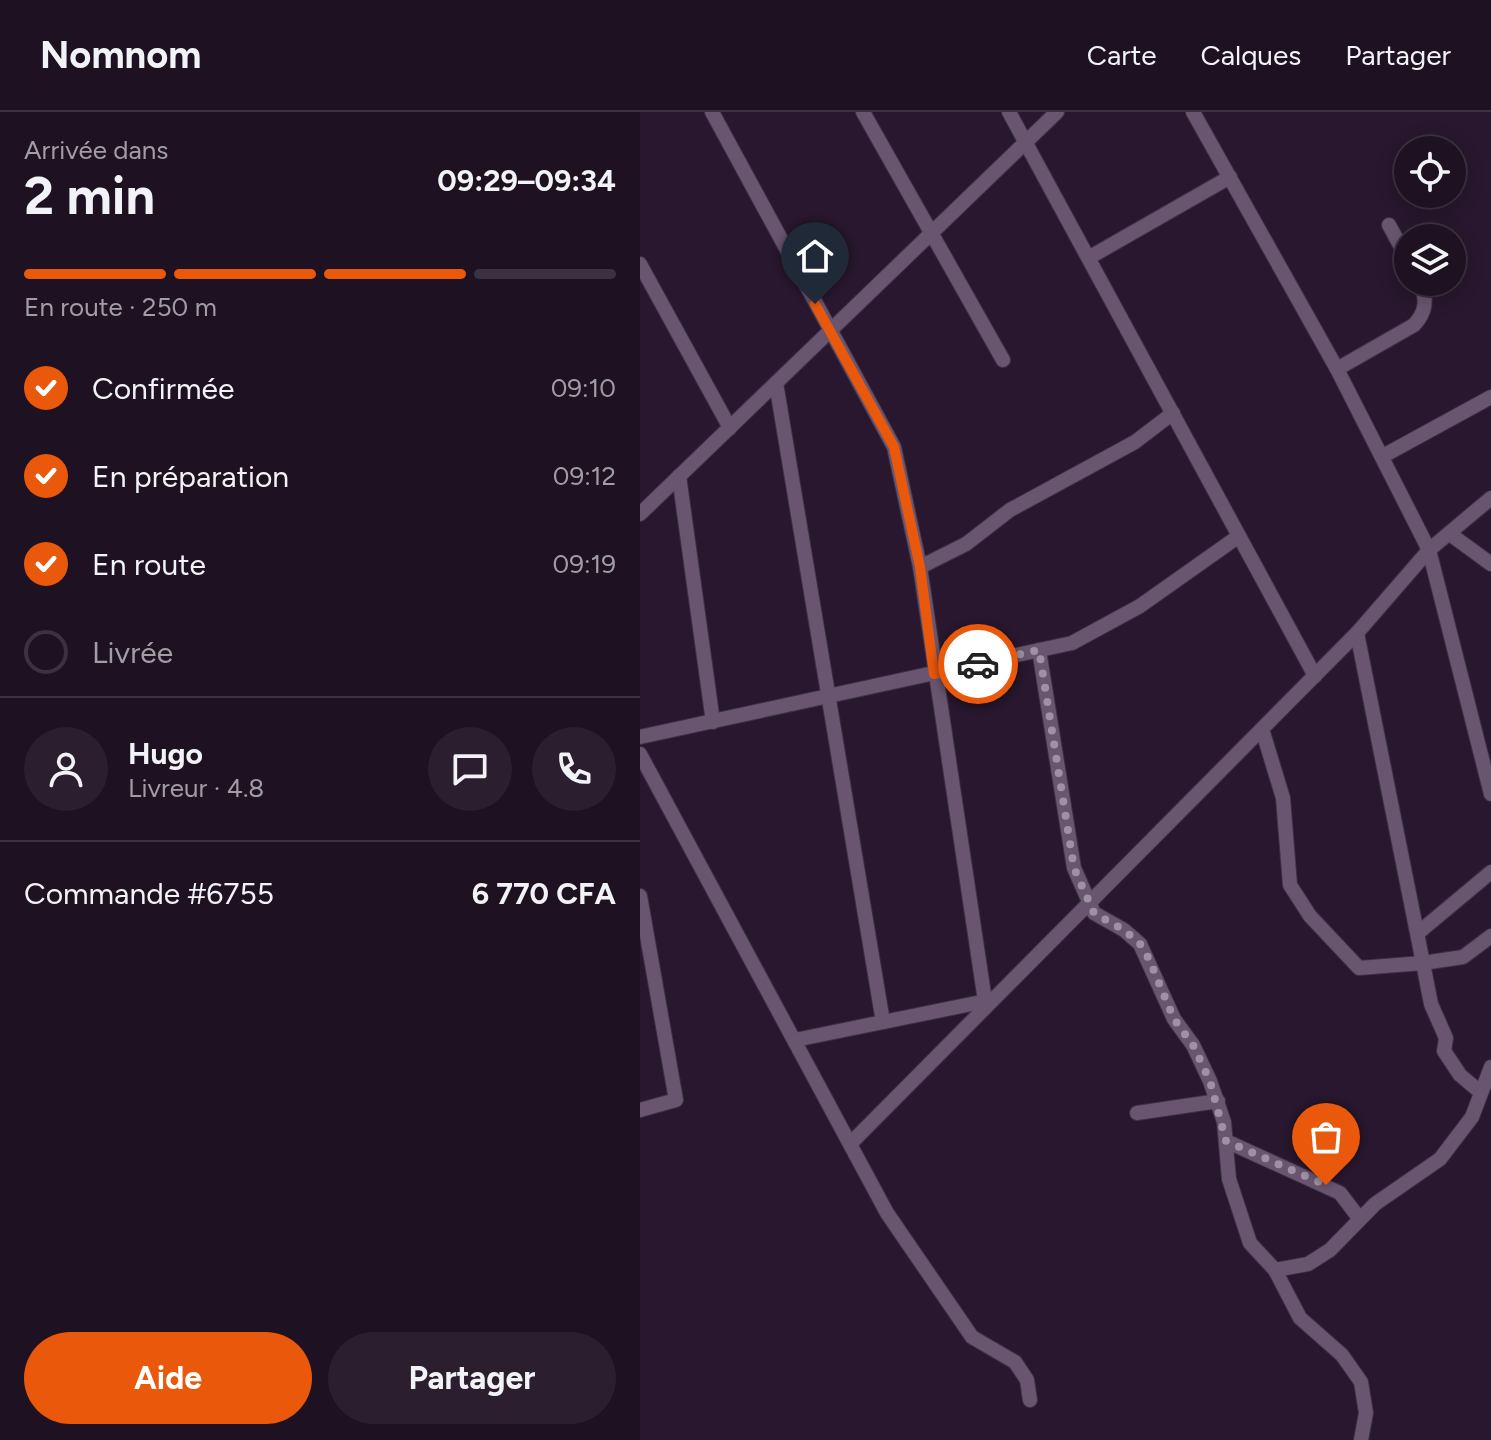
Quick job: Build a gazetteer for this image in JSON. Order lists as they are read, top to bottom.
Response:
{
  "page": {
    "header": "Nomnom",
    "nav": ["Carte", "Calques", "Partager"],
    "heading": ["2 min", "Arrivée dans", "09:29–09:34"],
    "panel": [
      "Hugo",
      "Livreur · 4.8",
      "Commande #6755",
      "6 770 CFA"
    ],
    "bar": "En route · 250 m",
    "list": [
      ["Confirmée", "09:10"],
      ["En préparation", "09:12"],
      ["En route", "09:19"],
      "Livrée"
    ],
    "buttons": ["Aide", "Partager"]
  }
}
